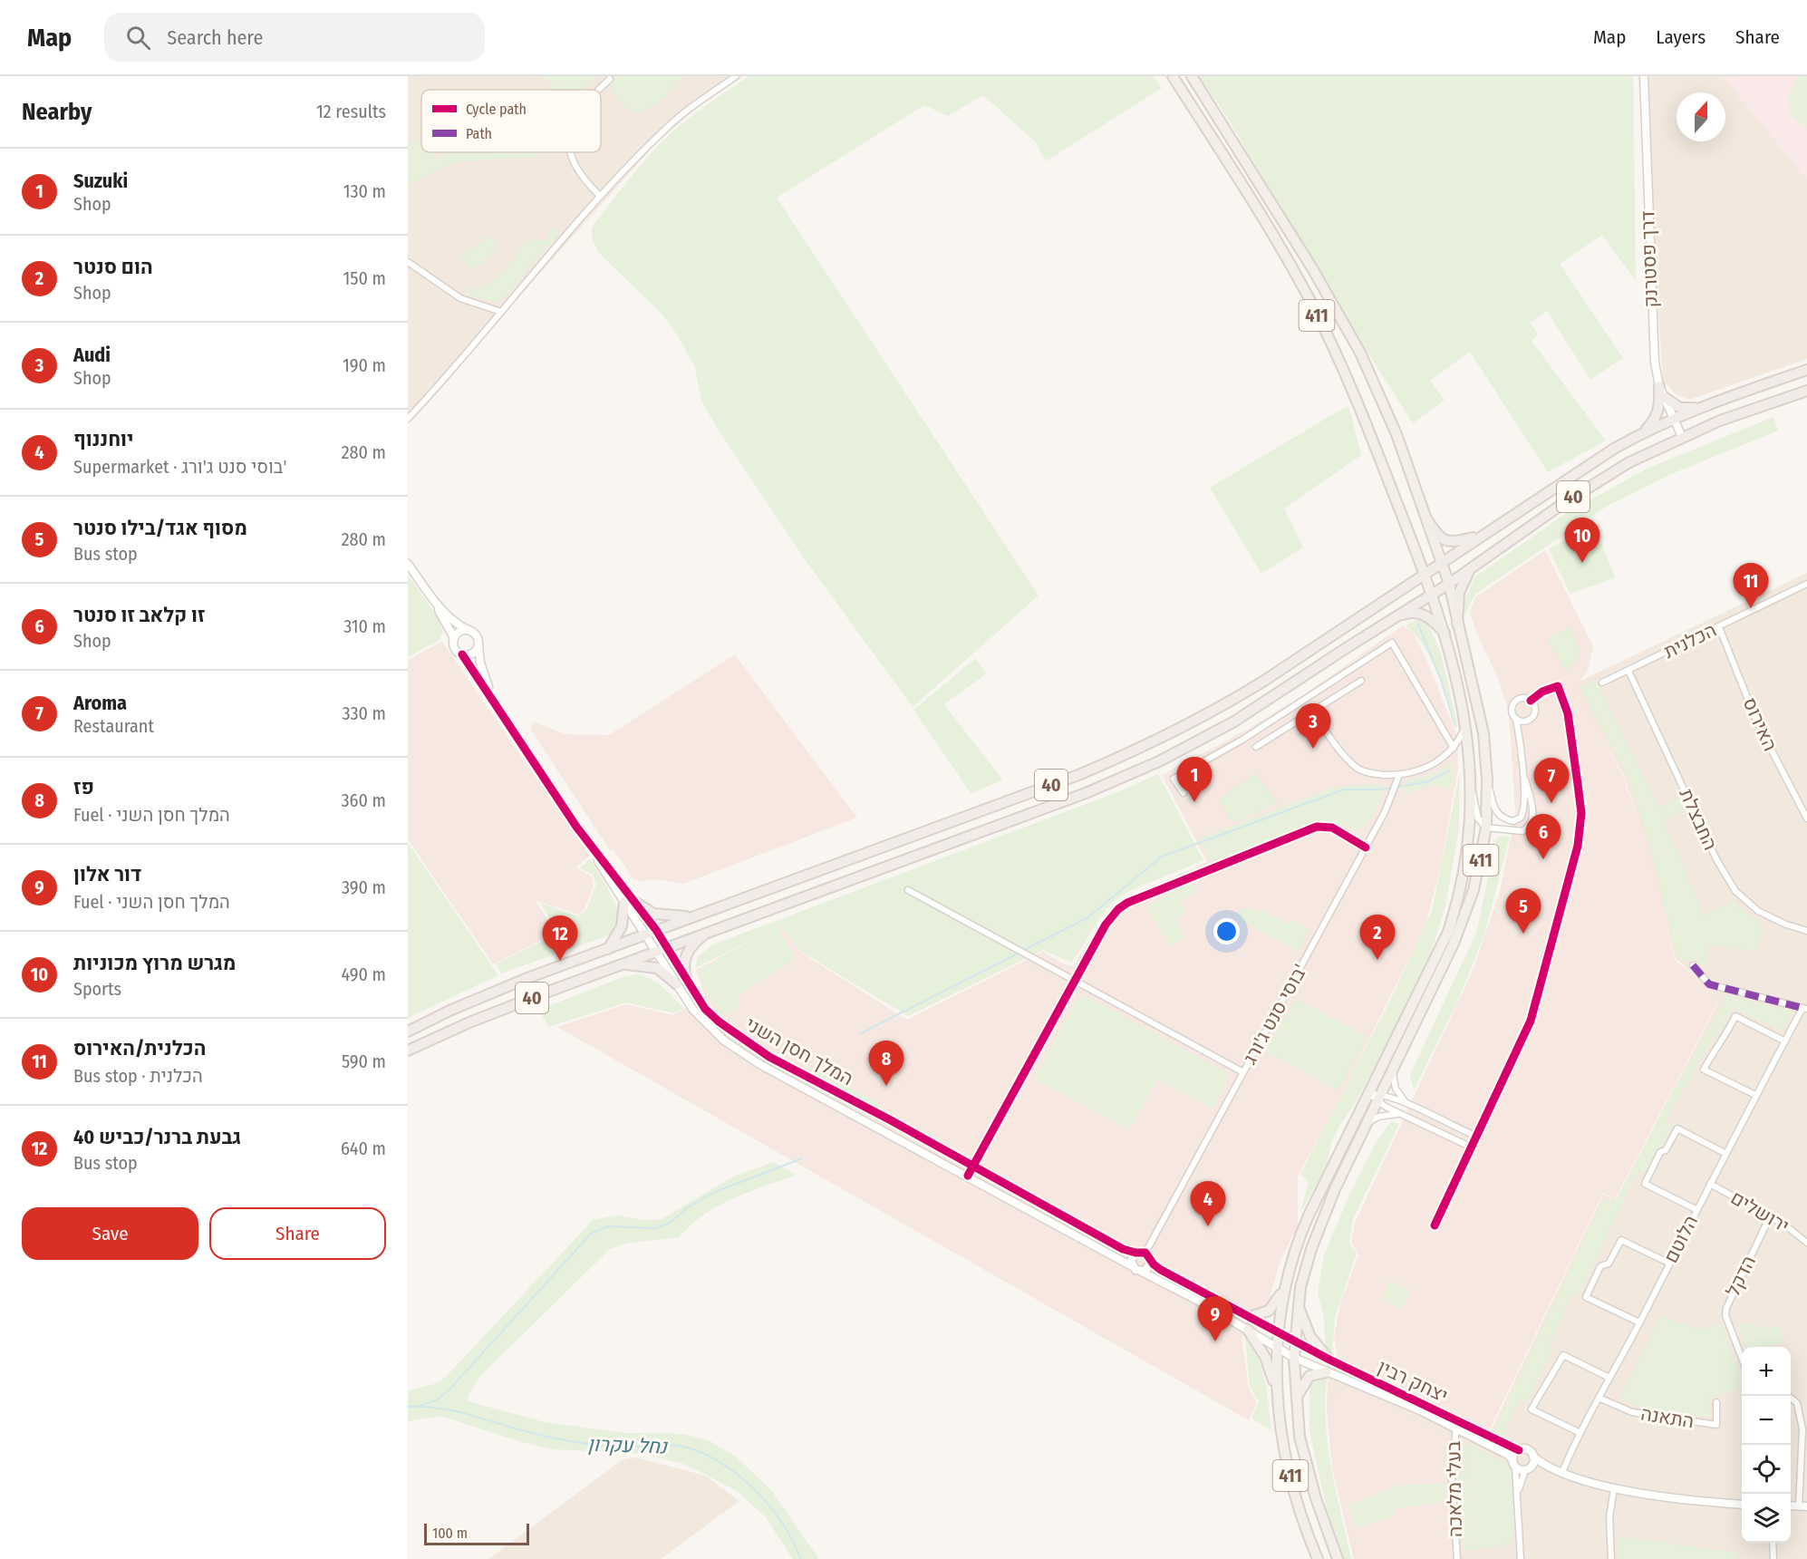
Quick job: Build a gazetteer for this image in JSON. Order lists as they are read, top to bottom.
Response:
{
  "streets": {
    "highway": ["40"],
    "main road": ["411"],
    "street": [
      "דרך פסטרנק",
      "הכלנית",
      "האירוס",
      "החבצלת",
      "בוסי סנט ג'ורג'",
      "המלך חסן השני",
      "ירושלים",
      "הלוטם",
      "הדקל",
      "יצחק רבין",
      "התאנה",
      "בעלי מלאכה"
    ]
  },
  "crossings": [
    ["דרך פסטרנק", "40"],
    ["411", "40"],
    ["411", "יצחק רבין"],
    ["40", "המלך חסן השני"],
    ["הכלנית", "האירוס"],
    ["הכלנית", "החבצלת"],
    ["בוסי סנט ג'ורג'", "המלך חסן השני"],
    ["ירושלים", "הלוטם"],
    ["ירושלים", "הדקל"],
    ["הלוטם", "התאנה"],
    ["יצחק רבין", "בעלי מלאכה"]
  ],
  "water": ["נחל עקרון"],
  "legend": ["Cycle path", "Path"],
  "scale_bar": "100 m",
  "north": "top",
  "page": {
    "header": "Map",
    "search": "Search here",
    "nav": ["Map", "Layers", "Share"],
    "heading": ["Nearby", "12 results"],
    "list": [
      {
        "mark": "1",
        "name": "Suzuki",
        "note": "Shop",
        "value": "130 m"
      },
      {
        "mark": "2",
        "name": "הום סנטר",
        "note": "Shop",
        "value": "150 m"
      },
      {
        "mark": "3",
        "name": "Audi",
        "note": "Shop",
        "value": "190 m"
      },
      {
        "mark": "4",
        "name": "יוחננוף",
        "note": "Supermarket · בוסי סנט ג'ורג'",
        "value": "280 m"
      },
      {
        "mark": "5",
        "name": "מסוף אגד/בילו סנטר",
        "note": "Bus stop",
        "value": "280 m"
      },
      {
        "mark": "6",
        "name": "זו קלאב זו סנטר",
        "note": "Shop",
        "value": "310 m"
      },
      {
        "mark": "7",
        "name": "Aroma",
        "note": "Restaurant",
        "value": "330 m"
      },
      {
        "mark": "8",
        "name": "פז",
        "note": "Fuel · המלך חסן השני",
        "value": "360 m"
      },
      {
        "mark": "9",
        "name": "דור אלון",
        "note": "Fuel · המלך חסן השני",
        "value": "390 m"
      },
      {
        "mark": "10",
        "name": "מגרש מרוץ מכוניות",
        "note": "Sports",
        "value": "490 m"
      },
      {
        "mark": "11",
        "name": "הכלנית/האירוס",
        "note": "Bus stop · הכלנית",
        "value": "590 m"
      },
      {
        "mark": "12",
        "name": "גבעת ברנר/כביש 40",
        "note": "Bus stop",
        "value": "640 m"
      }
    ],
    "pins": [
      "10",
      "11",
      "3",
      "1",
      "7",
      "6",
      "5",
      "2",
      "12",
      "8",
      "4",
      "9"
    ],
    "buttons": ["Save", "Share"],
    "map_buttons": ["+", "−"],
    "scale": "100 m"
  }
}
